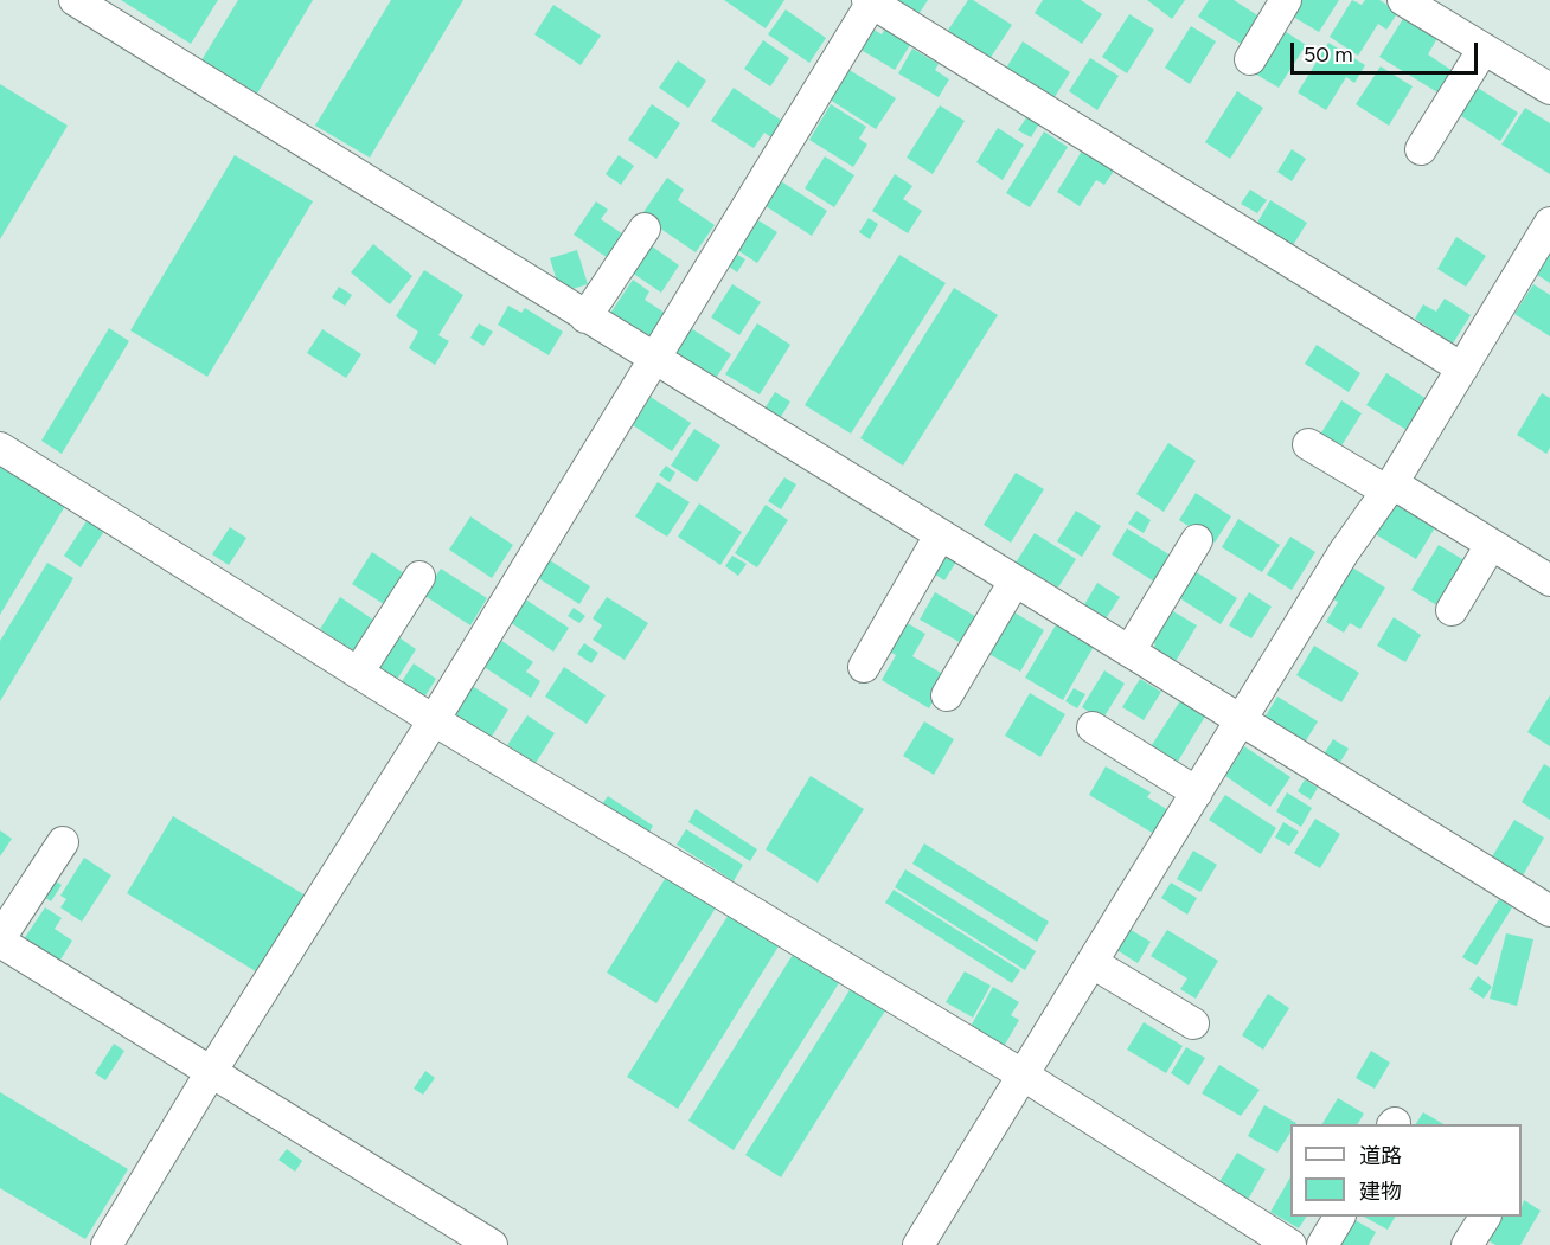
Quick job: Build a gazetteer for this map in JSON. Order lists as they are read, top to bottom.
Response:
{
  "legend": ["道路", "建物"],
  "scale_bar": "50 m"
}
